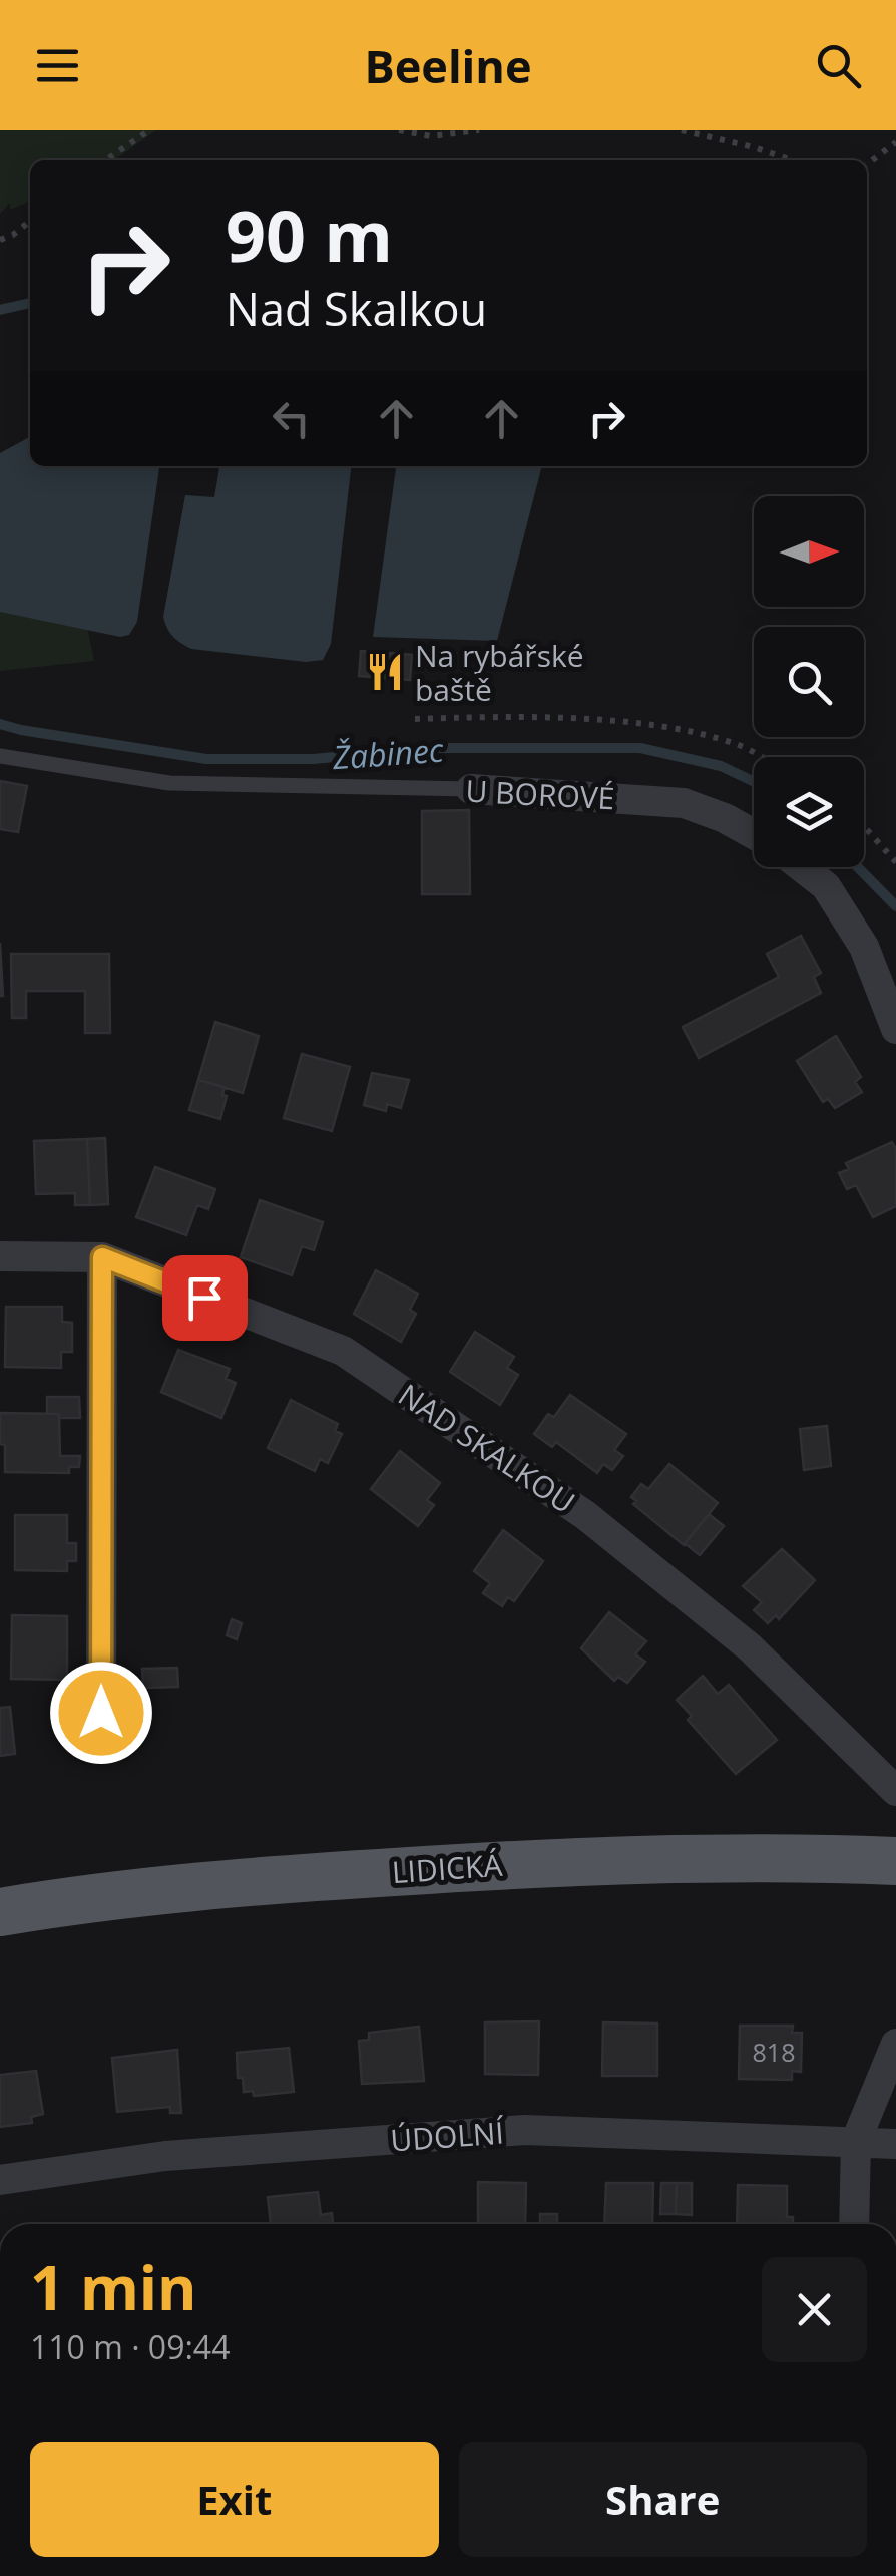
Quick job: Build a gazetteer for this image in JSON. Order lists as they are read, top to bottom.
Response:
{
  "streets": {
    "main road": ["LIDICKÁ"],
    "street": ["U BOROVÉ", "NAD SKALKOU", "ÚDOLNÍ"]
  },
  "water": ["Žabinec"],
  "places": {
    "restaurant": ["Na rybářské baště"]
  },
  "house_numbers": ["818"],
  "north": "right",
  "page": {
    "header": "Beeline",
    "turn": ["90 m", "Nad Skalkou"],
    "heading": ["1 min", "110 m · 09:44"],
    "buttons": ["Exit", "Share"]
  }
}
